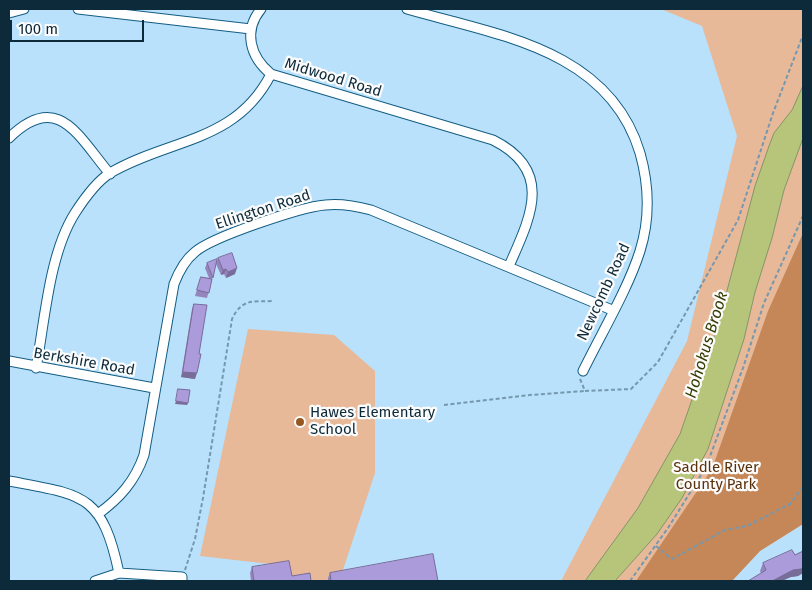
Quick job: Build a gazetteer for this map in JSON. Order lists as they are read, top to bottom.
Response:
{
  "streets": {
    "street": [
      "Midwood Road",
      "Ellington Road",
      "Newcomb Road",
      "Berkshire Road"
    ]
  },
  "crossings": [
    ["Midwood Road", "Ellington Road"],
    ["Midwood Road", "Berkshire Road"],
    ["Ellington Road", "Newcomb Road"],
    ["Ellington Road", "Berkshire Road"]
  ],
  "water": ["Hohokus Brook"],
  "parks": ["Saddle River County Park"],
  "places": ["Hawes Elementary School"],
  "scale_bar": "100 m"
}
